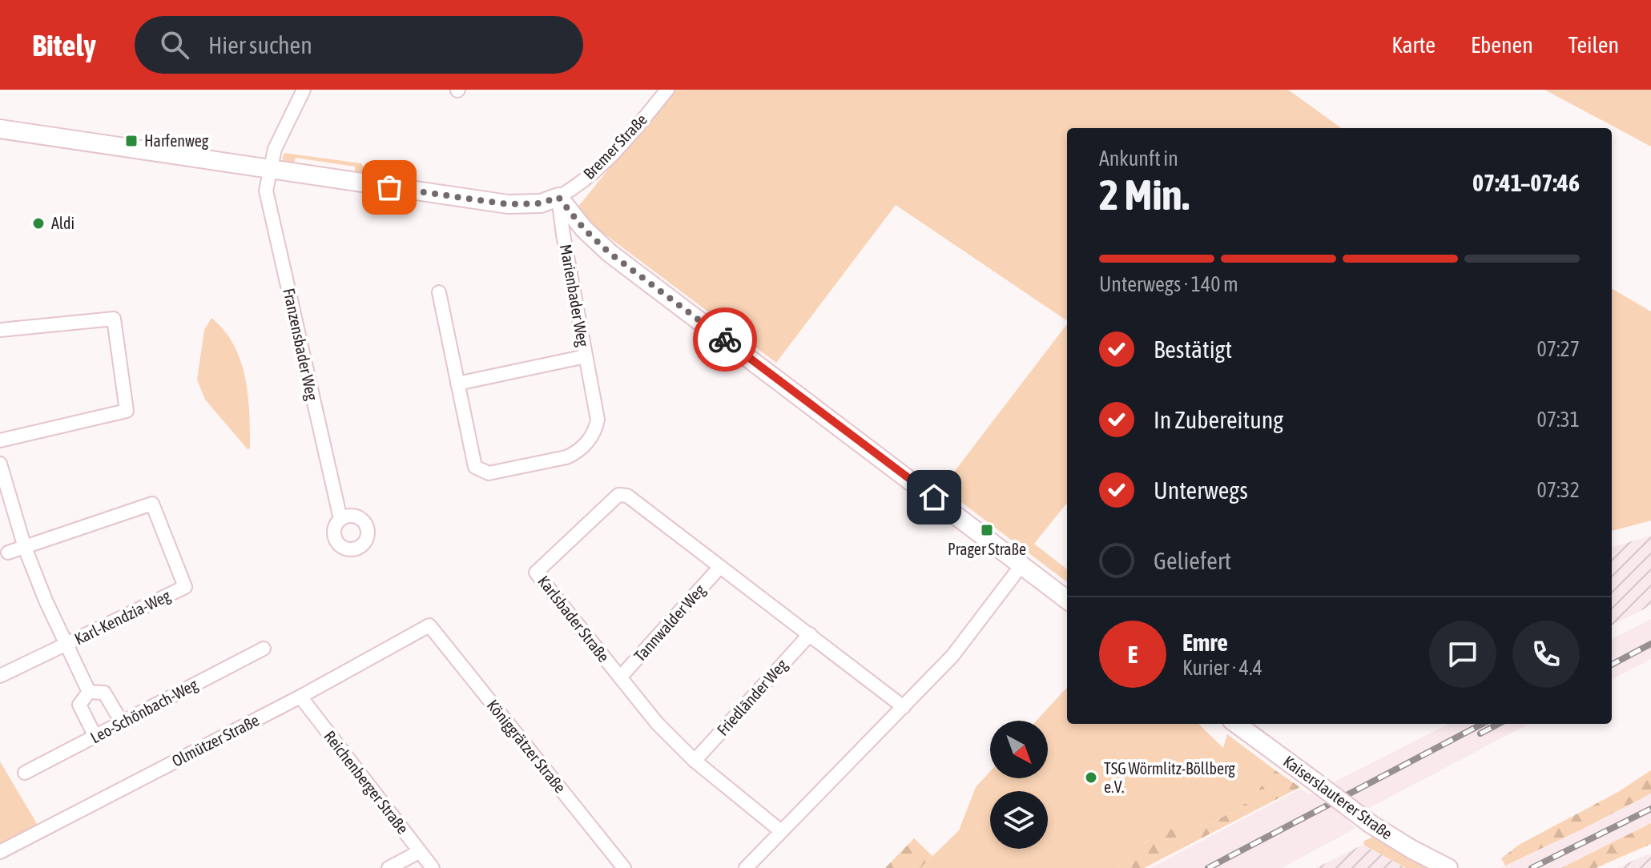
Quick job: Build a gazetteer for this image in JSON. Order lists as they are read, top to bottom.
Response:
{
  "streets": {
    "street": [
      "Bremer Straße",
      "Marienbader Weg",
      "Franzensbader Weg",
      "Karl-Kendzia-Weg",
      "Karlsbader Straße",
      "Tannwalder Weg",
      "Friedländer Weg",
      "Leo-Schönbach-Weg",
      "Olmützer Straße",
      "Königgrätzer Straße",
      "Reichenberger Straße",
      "Kaiserslauterer Straße"
    ]
  },
  "crossings": [
    ["Bremer Straße", "Marienbader Weg"],
    ["Karlsbader Straße", "Tannwalder Weg"],
    ["Karlsbader Straße", "Friedländer Weg"],
    ["Olmützer Straße", "Königgrätzer Straße"],
    ["Olmützer Straße", "Reichenberger Straße"]
  ],
  "places": {
    "transit": ["Harfenweg", "Prager Straße"],
    "other": ["Aldi", "TSG Wörmlitz-Böllberg e.V."]
  },
  "north": "bottom right",
  "page": {
    "header": "Bitely",
    "search": "Hier suchen",
    "nav": ["Karte", "Ebenen", "Teilen"],
    "heading": ["2 Min.", "Ankunft in", "07:41–07:46"],
    "panel": ["Emre", "Kurier · 4.4"],
    "bar": "Unterwegs · 140 m",
    "list": [
      ["Bestätigt", "07:27"],
      ["In Zubereitung", "07:31"],
      ["Unterwegs", "07:32"],
      "Geliefert"
    ],
    "round": "E"
  }
}
